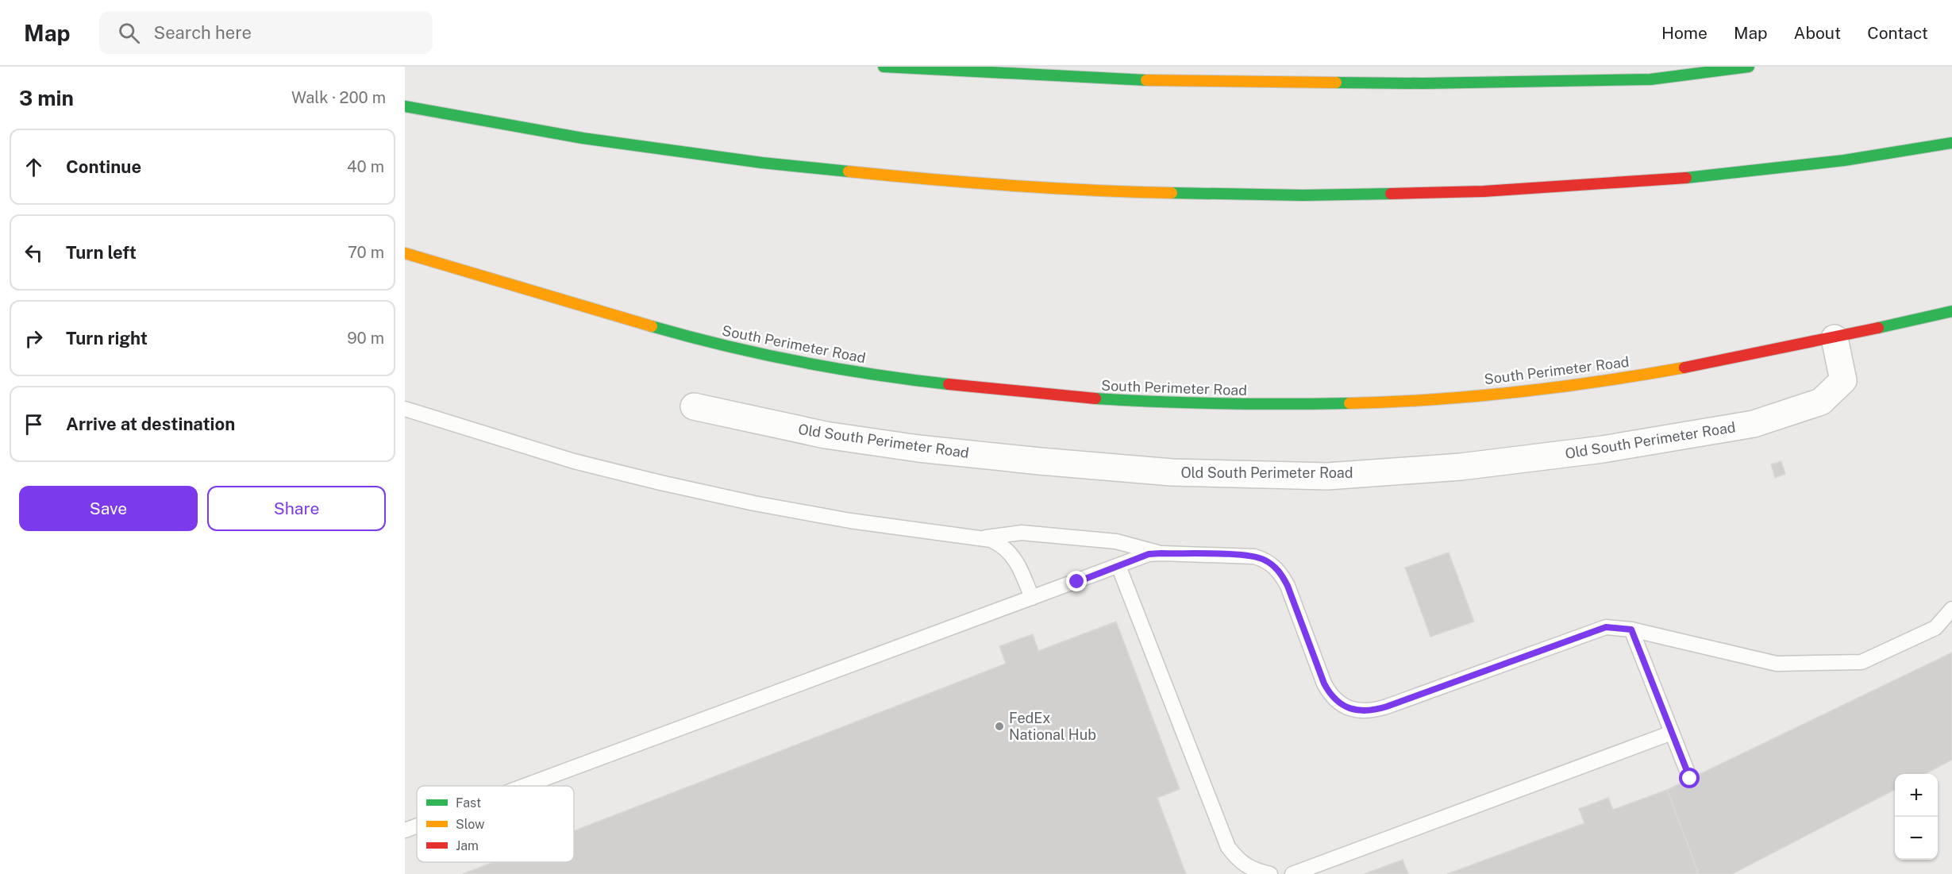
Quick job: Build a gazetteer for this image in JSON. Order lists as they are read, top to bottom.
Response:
{
  "streets": {
    "main road": ["South Perimeter Road"],
    "street": ["Old South Perimeter Road"]
  },
  "crossings": [
    ["South Perimeter Road", "Old South Perimeter Road"]
  ],
  "places": ["FedEx National Hub"],
  "legend": ["Fast", "Slow", "Jam"],
  "page": {
    "header": "Map",
    "search": "Search here",
    "nav": [
      "Home",
      "Map",
      "About",
      "Contact"
    ],
    "heading": ["3 min", "Walk · 200 m"],
    "list": [
      ["Continue", "40 m"],
      ["Turn left", "70 m"],
      ["Turn right", "90 m"],
      "Arrive at destination"
    ],
    "buttons": ["Save", "Share"],
    "map_buttons": ["+", "−"]
  }
}
